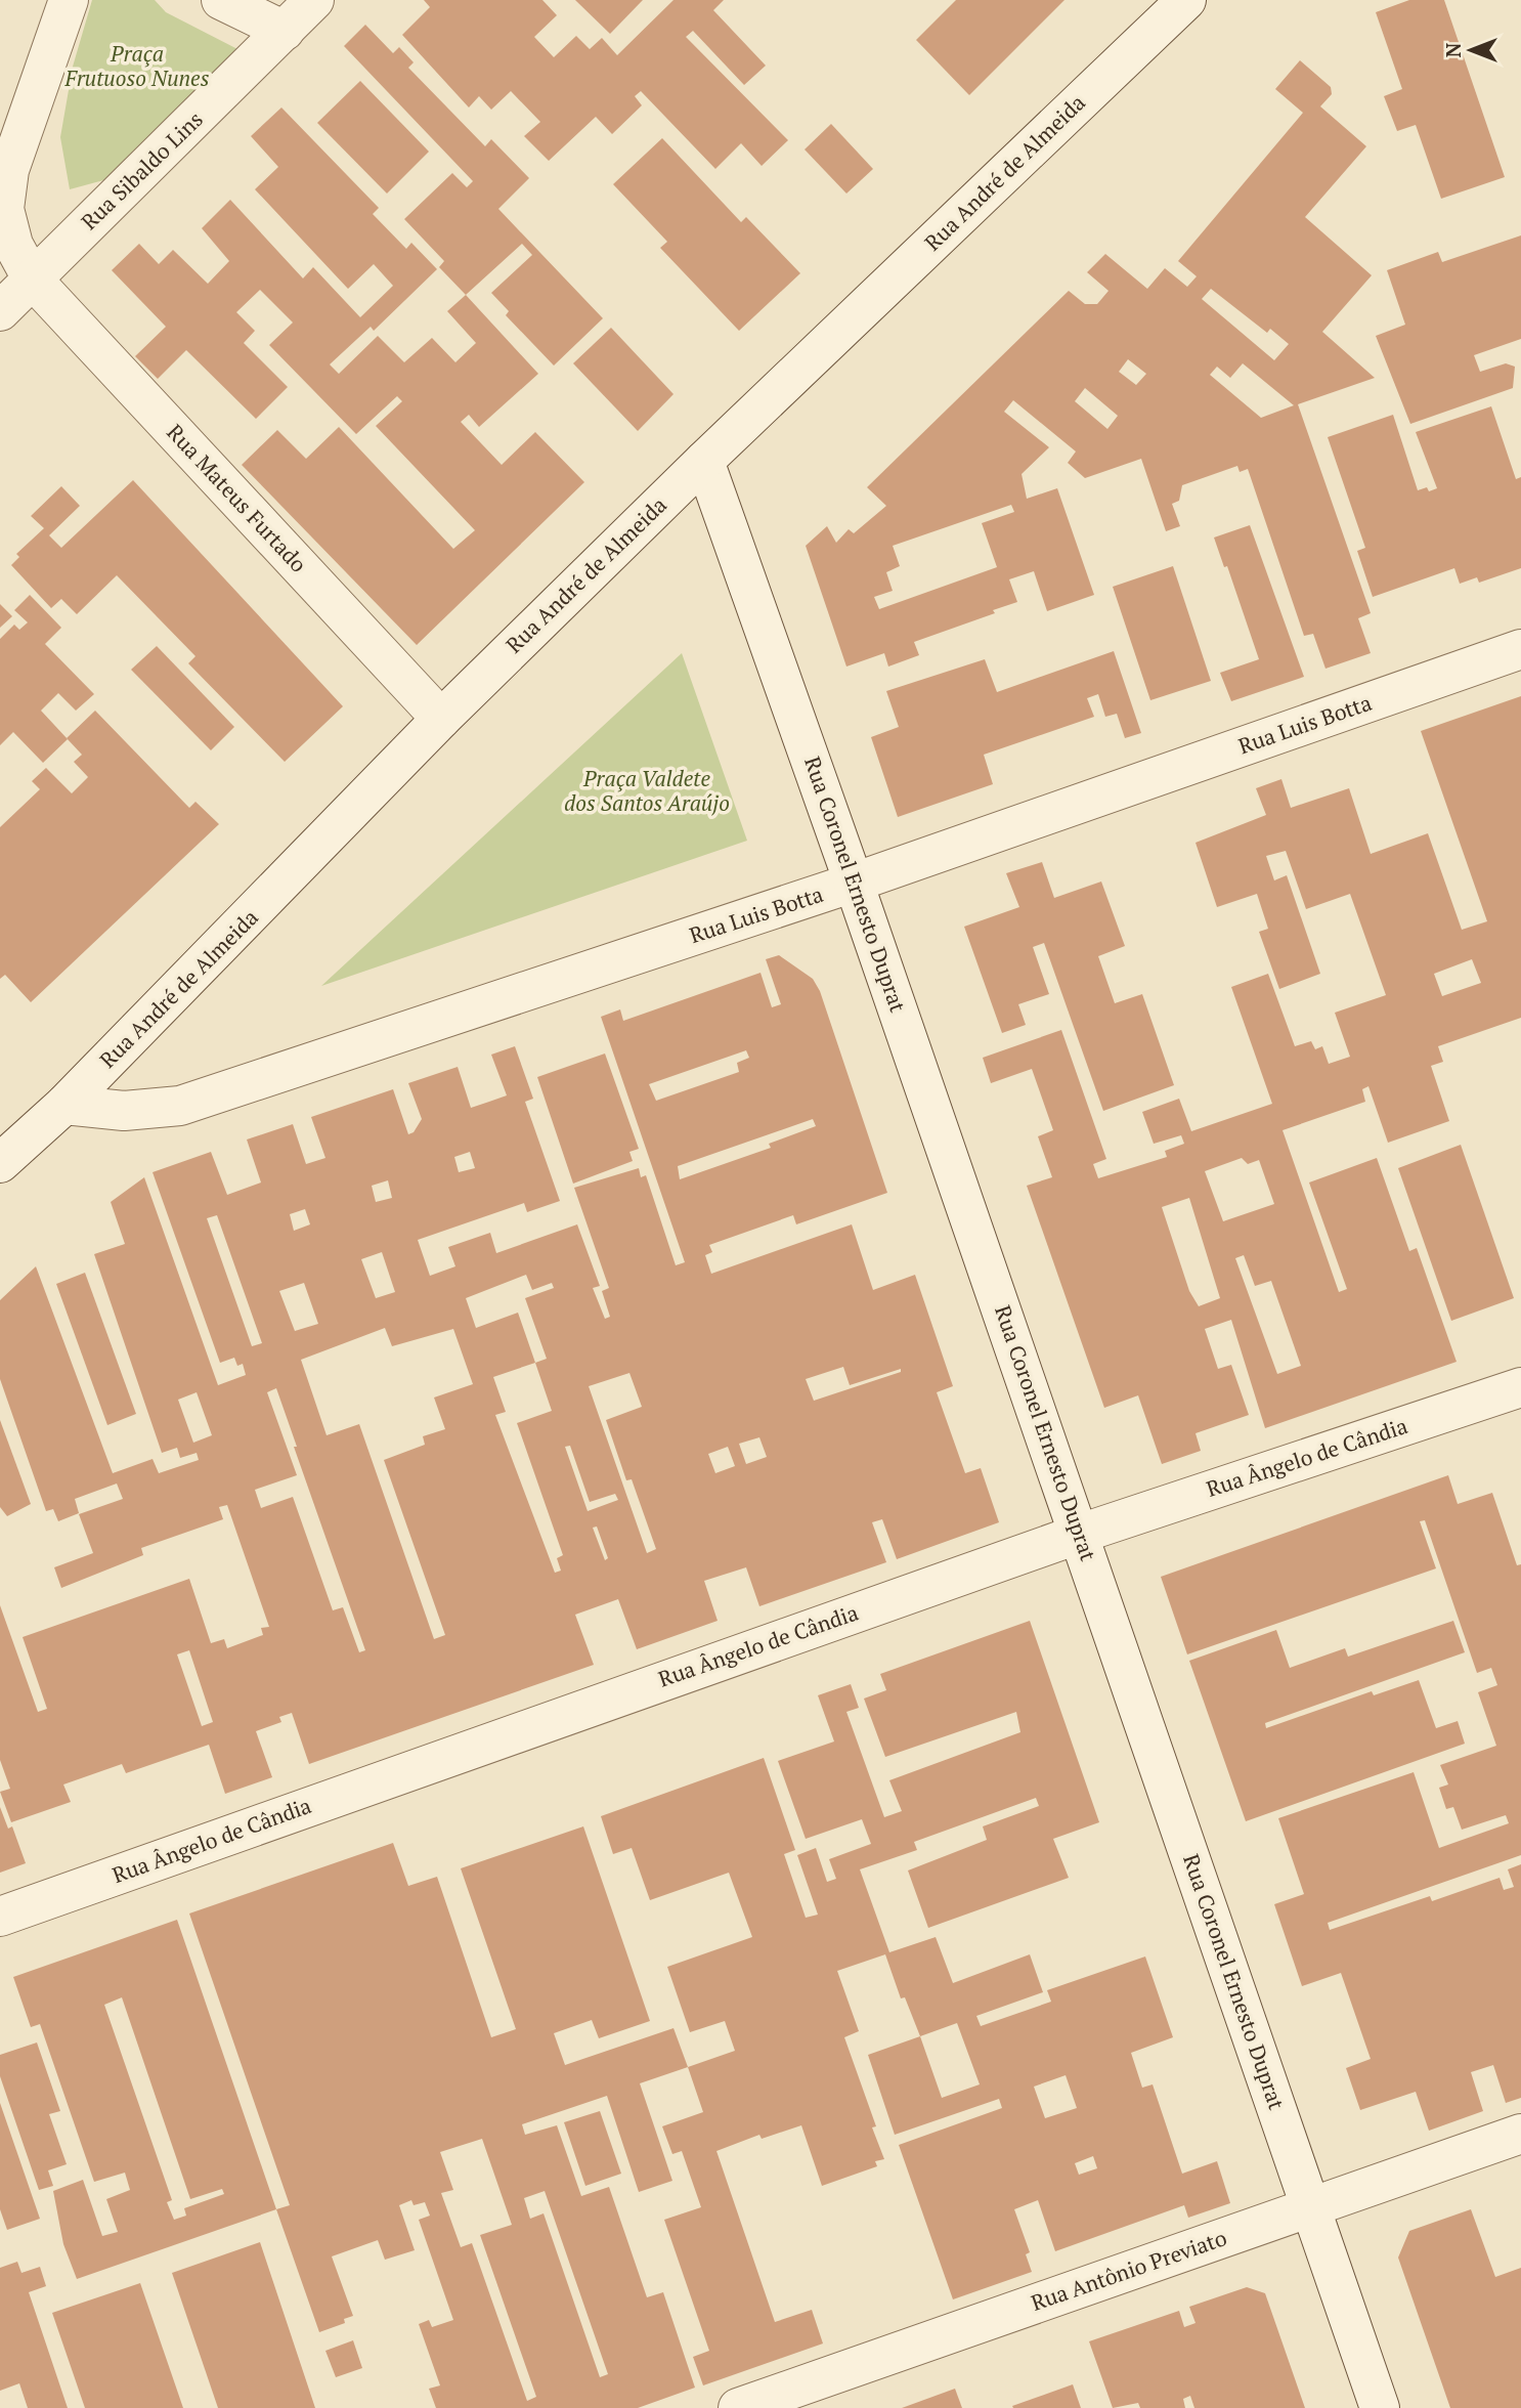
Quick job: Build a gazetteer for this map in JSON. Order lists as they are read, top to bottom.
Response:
{
  "streets": {
    "street": [
      "Rua Sibaldo Lins",
      "Rua André de Almeida",
      "Rua Mateus Furtado",
      "Rua Luis Botta",
      "Rua Coronel Ernesto Duprat",
      "Rua Ângelo de Cândia",
      "Rua Antônio Previato"
    ]
  },
  "crossings": [
    ["Rua Sibaldo Lins", "Rua Mateus Furtado"],
    ["Rua André de Almeida", "Rua Mateus Furtado"],
    ["Rua André de Almeida", "Rua Luis Botta"],
    ["Rua André de Almeida", "Rua Coronel Ernesto Duprat"],
    ["Rua Luis Botta", "Rua Coronel Ernesto Duprat"],
    ["Rua Coronel Ernesto Duprat", "Rua Ângelo de Cândia"],
    ["Rua Coronel Ernesto Duprat", "Rua Antônio Previato"]
  ],
  "parks": ["Praça Frutuoso Nunes", "Praça Valdete dos Santos Araújo"],
  "north": "left"
}
